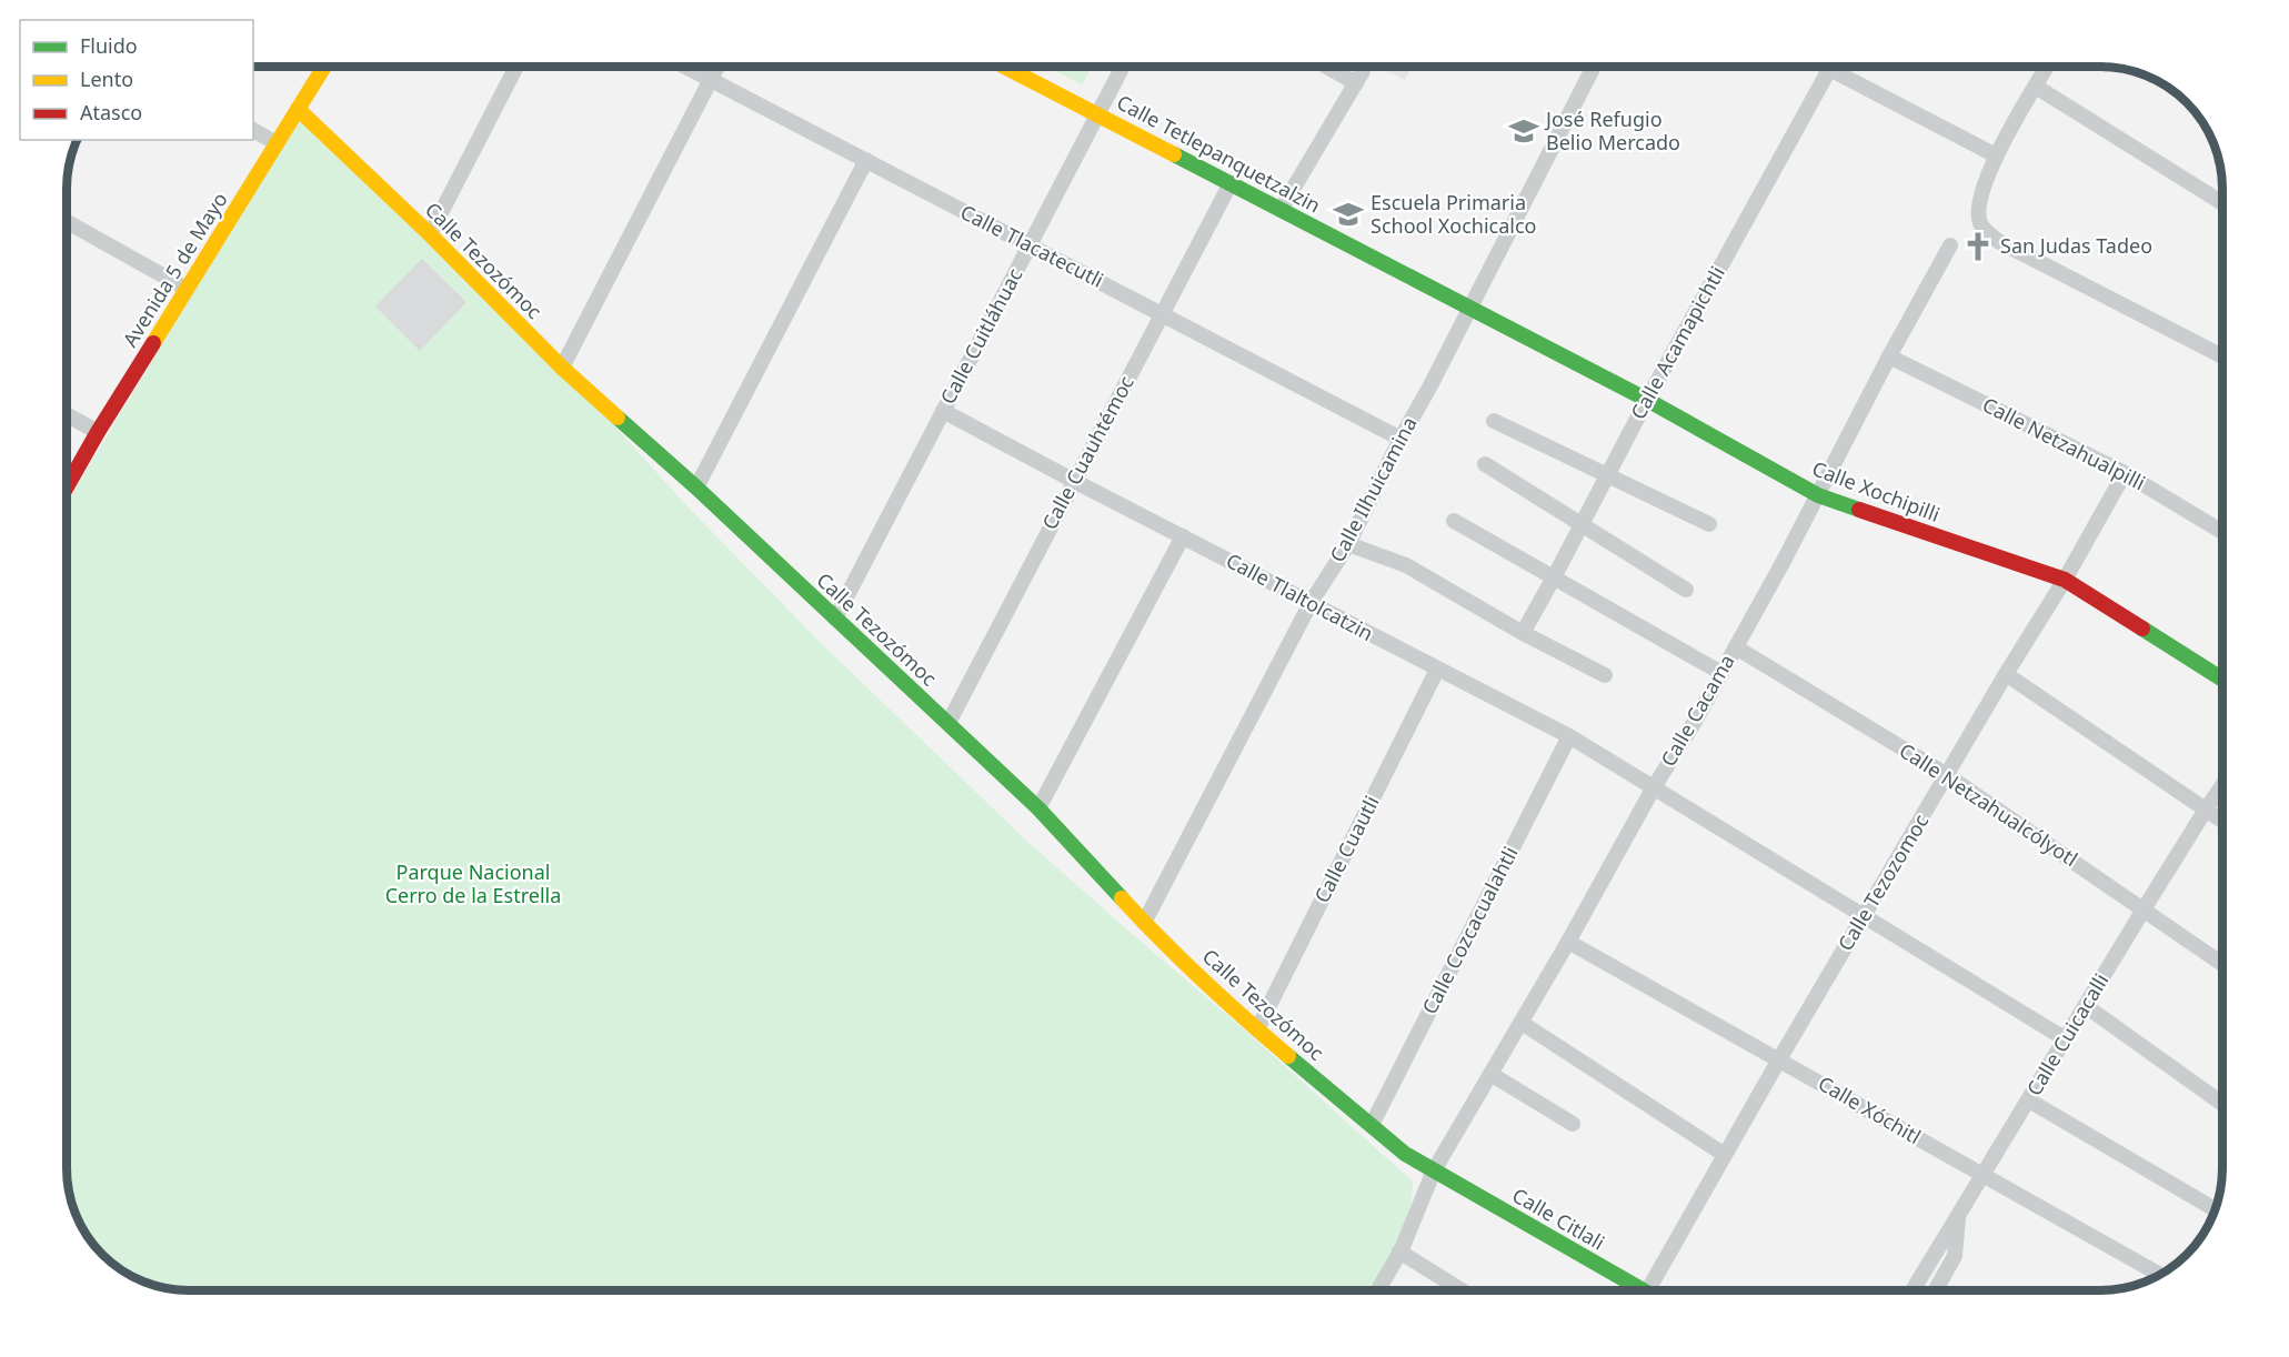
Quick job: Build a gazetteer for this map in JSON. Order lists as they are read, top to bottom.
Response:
{
  "streets": {
    "street": [
      "Calle Tetlepanquetzalzin",
      "Calle Tlacatecutli",
      "Calle Tezozómoc",
      "Avenida 5 de Mayo",
      "Calle Cuitláhuac",
      "Calle Acamapichtli",
      "Calle Netzahualpilli",
      "Calle Cuauhtémoc",
      "Calle Ilhuicamina",
      "Calle Xochipilli",
      "Calle Tlaltolcatzin",
      "Calle Cacama",
      "Calle Netzahualcólyotl",
      "Calle Cuautli",
      "Calle Tezozomoc",
      "Calle Cozcacualahtli",
      "Calle Cuicacalli",
      "Calle Xóchitl",
      "Calle Citlali"
    ]
  },
  "crossings": [
    ["Calle Tetlepanquetzalzin", "Calle Cuitláhuac"],
    ["Calle Tetlepanquetzalzin", "Calle Cuauhtémoc"],
    ["Calle Tetlepanquetzalzin", "Calle Ilhuicamina"],
    ["Calle Tetlepanquetzalzin", "Calle Xochipilli"],
    ["Calle Tlacatecutli", "Calle Cuitláhuac"],
    ["Calle Tlacatecutli", "Calle Cuauhtémoc"],
    ["Calle Tlacatecutli", "Calle Ilhuicamina"],
    ["Calle Tezozómoc", "Avenida 5 de Mayo"],
    ["Calle Tezozómoc", "Calle Cuitláhuac"],
    ["Calle Tezozómoc", "Calle Cuauhtémoc"],
    ["Calle Tezozómoc", "Calle Ilhuicamina"],
    ["Calle Tezozómoc", "Calle Cacama"],
    ["Calle Tezozómoc", "Calle Cuautli"],
    ["Calle Tezozómoc", "Calle Cozcacualahtli"],
    ["Calle Tezozómoc", "Calle Citlali"],
    ["Calle Cuitláhuac", "Calle Tlaltolcatzin"],
    ["Calle Acamapichtli", "Calle Xochipilli"],
    ["Calle Netzahualpilli", "Calle Cacama"],
    ["Calle Netzahualpilli", "Calle Tezozomoc"],
    ["Calle Cuauhtémoc", "Calle Tlaltolcatzin"],
    ["Calle Ilhuicamina", "Calle Xochipilli"],
    ["Calle Ilhuicamina", "Calle Tlaltolcatzin"],
    ["Calle Xochipilli", "Calle Cacama"],
    ["Calle Xochipilli", "Calle Tezozomoc"],
    ["Calle Tlaltolcatzin", "Calle Cacama"],
    ["Calle Tlaltolcatzin", "Calle Cuautli"],
    ["Calle Tlaltolcatzin", "Calle Cozcacualahtli"],
    ["Calle Cacama", "Calle Netzahualcólyotl"],
    ["Calle Cacama", "Calle Xóchitl"],
    ["Calle Cacama", "Calle Citlali"],
    ["Calle Netzahualcólyotl", "Calle Tezozomoc"],
    ["Calle Netzahualcólyotl", "Calle Cuicacalli"],
    ["Calle Tezozomoc", "Calle Xóchitl"],
    ["Calle Cuicacalli", "Calle Xóchitl"]
  ],
  "parks": ["Parque Nacional Cerro de la Estrella"],
  "places": {
    "school or university": ["José Refugio Belio Mercado", "Escuela Primaria School Xochicalco"],
    "church": ["San Judas Tadeo"]
  },
  "legend": ["Fluido", "Lento", "Atasco"]
}
